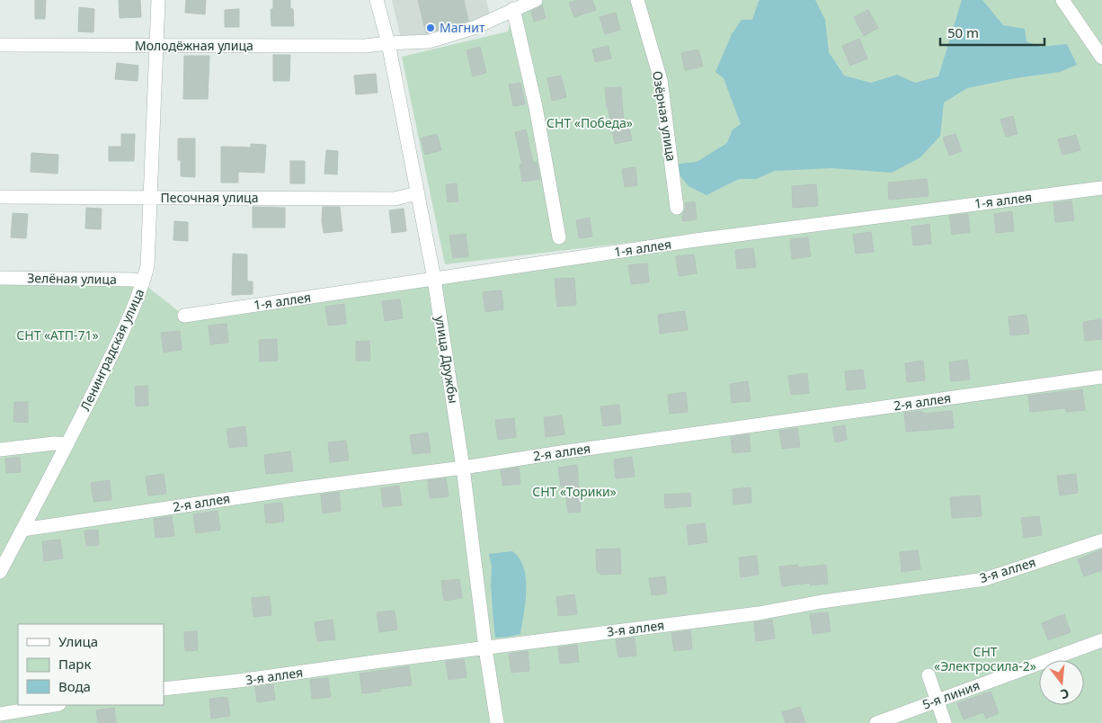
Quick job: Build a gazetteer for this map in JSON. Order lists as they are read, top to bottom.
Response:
{
  "streets": {
    "street": [
      "Молодёжная улица",
      "Озёрная улица",
      "Песочная улица",
      "1-я аллея",
      "Зелёная улица",
      "Ленинградская улица",
      "улица Дружбы",
      "2-я аллея",
      "3-я аллея",
      "5-я линия"
    ]
  },
  "crossings": [
    ["Молодёжная улица", "Ленинградская улица"],
    ["Молодёжная улица", "улица Дружбы"],
    ["Песочная улица", "Ленинградская улица"],
    ["Песочная улица", "улица Дружбы"],
    ["1-я аллея", "улица Дружбы"],
    ["Зелёная улица", "Ленинградская улица"],
    ["Ленинградская улица", "2-я аллея"],
    ["улица Дружбы", "2-я аллея"],
    ["улица Дружбы", "3-я аллея"]
  ],
  "parks": [
    "СНТ «Победа»",
    "СНТ «АТП-71»",
    "СНТ «Торики»",
    "СНТ «Электросила-2»"
  ],
  "places": ["Магнит"],
  "legend": ["Улица", "Парк", "Вода"],
  "scale_bar": "50 m",
  "north": "bottom"
}
